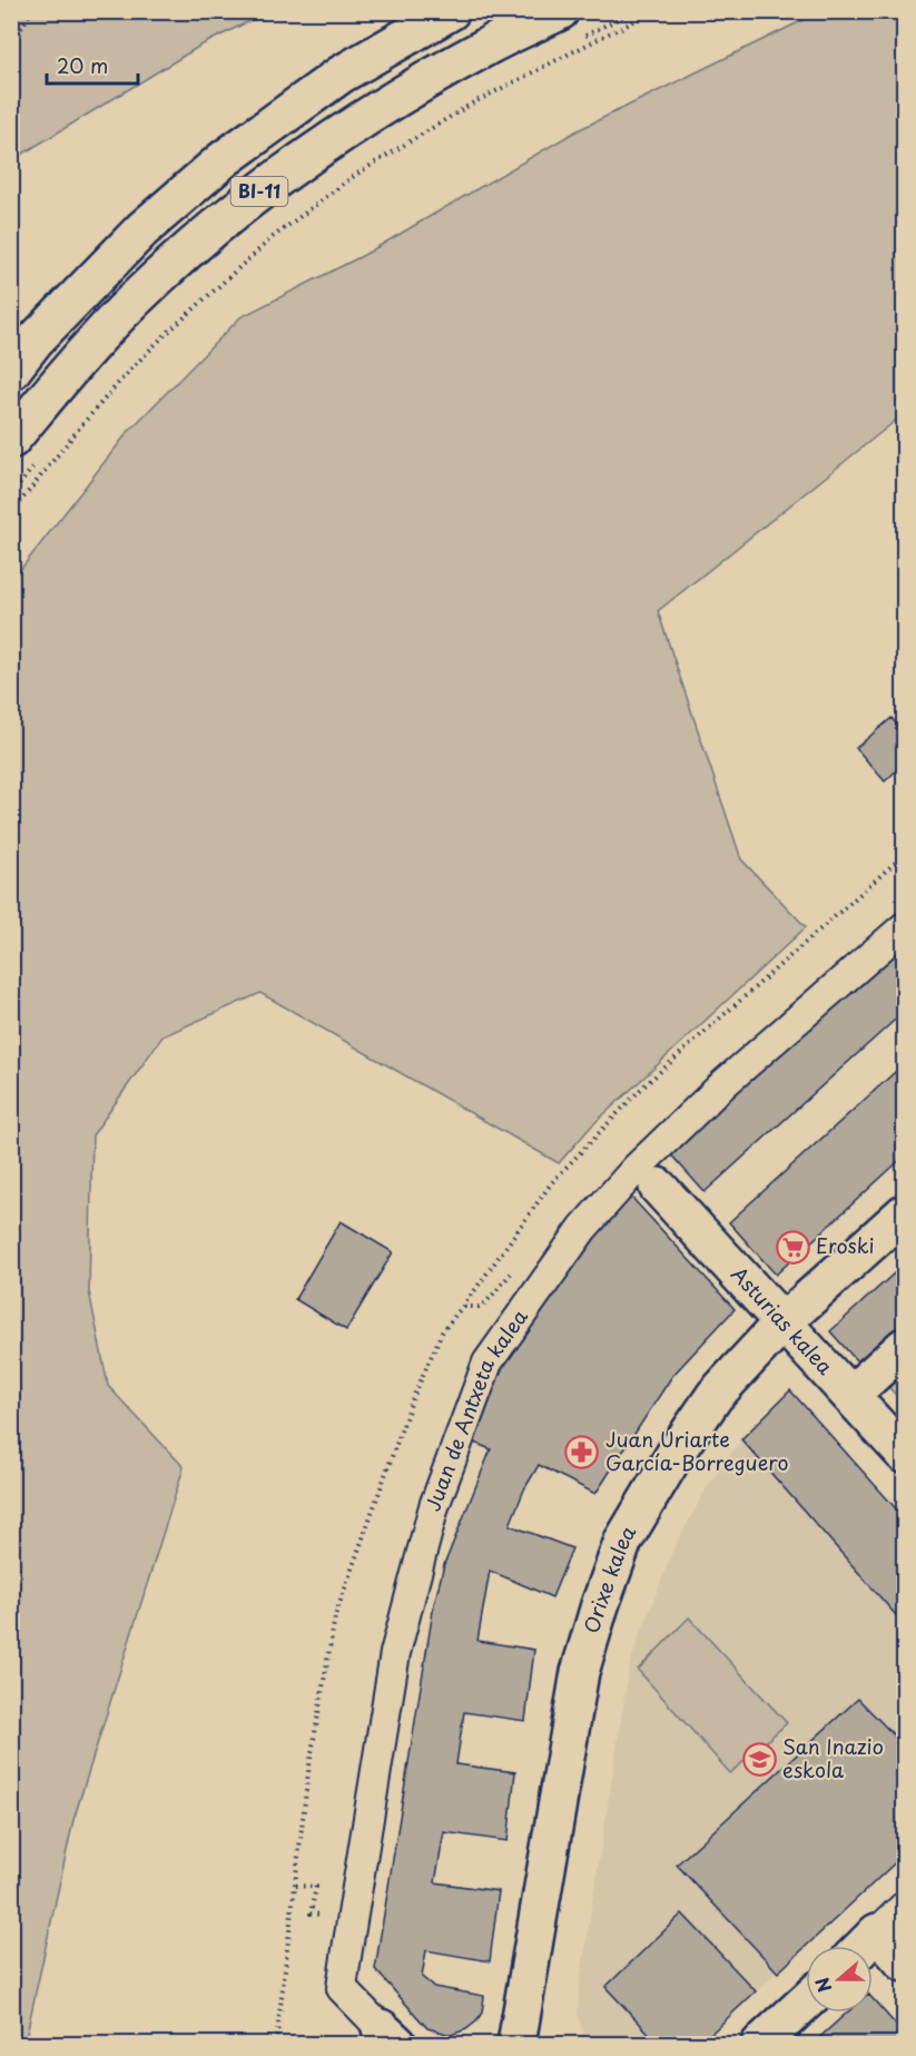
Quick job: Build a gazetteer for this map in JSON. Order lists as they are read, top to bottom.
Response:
{
  "streets": {
    "street": [
      "BI-11",
      "Asturias kalea",
      "Juan de Antxeta kalea",
      "Orixe kalea"
    ]
  },
  "crossings": [
    ["Asturias kalea", "Orixe kalea"]
  ],
  "places": {
    "supermarket": ["Eroski"],
    "pharmacy": ["Juan Uriarte García-Borreguero"],
    "school or university": ["San Inazio eskola"]
  },
  "scale_bar": "20 m",
  "north": "left"
}
